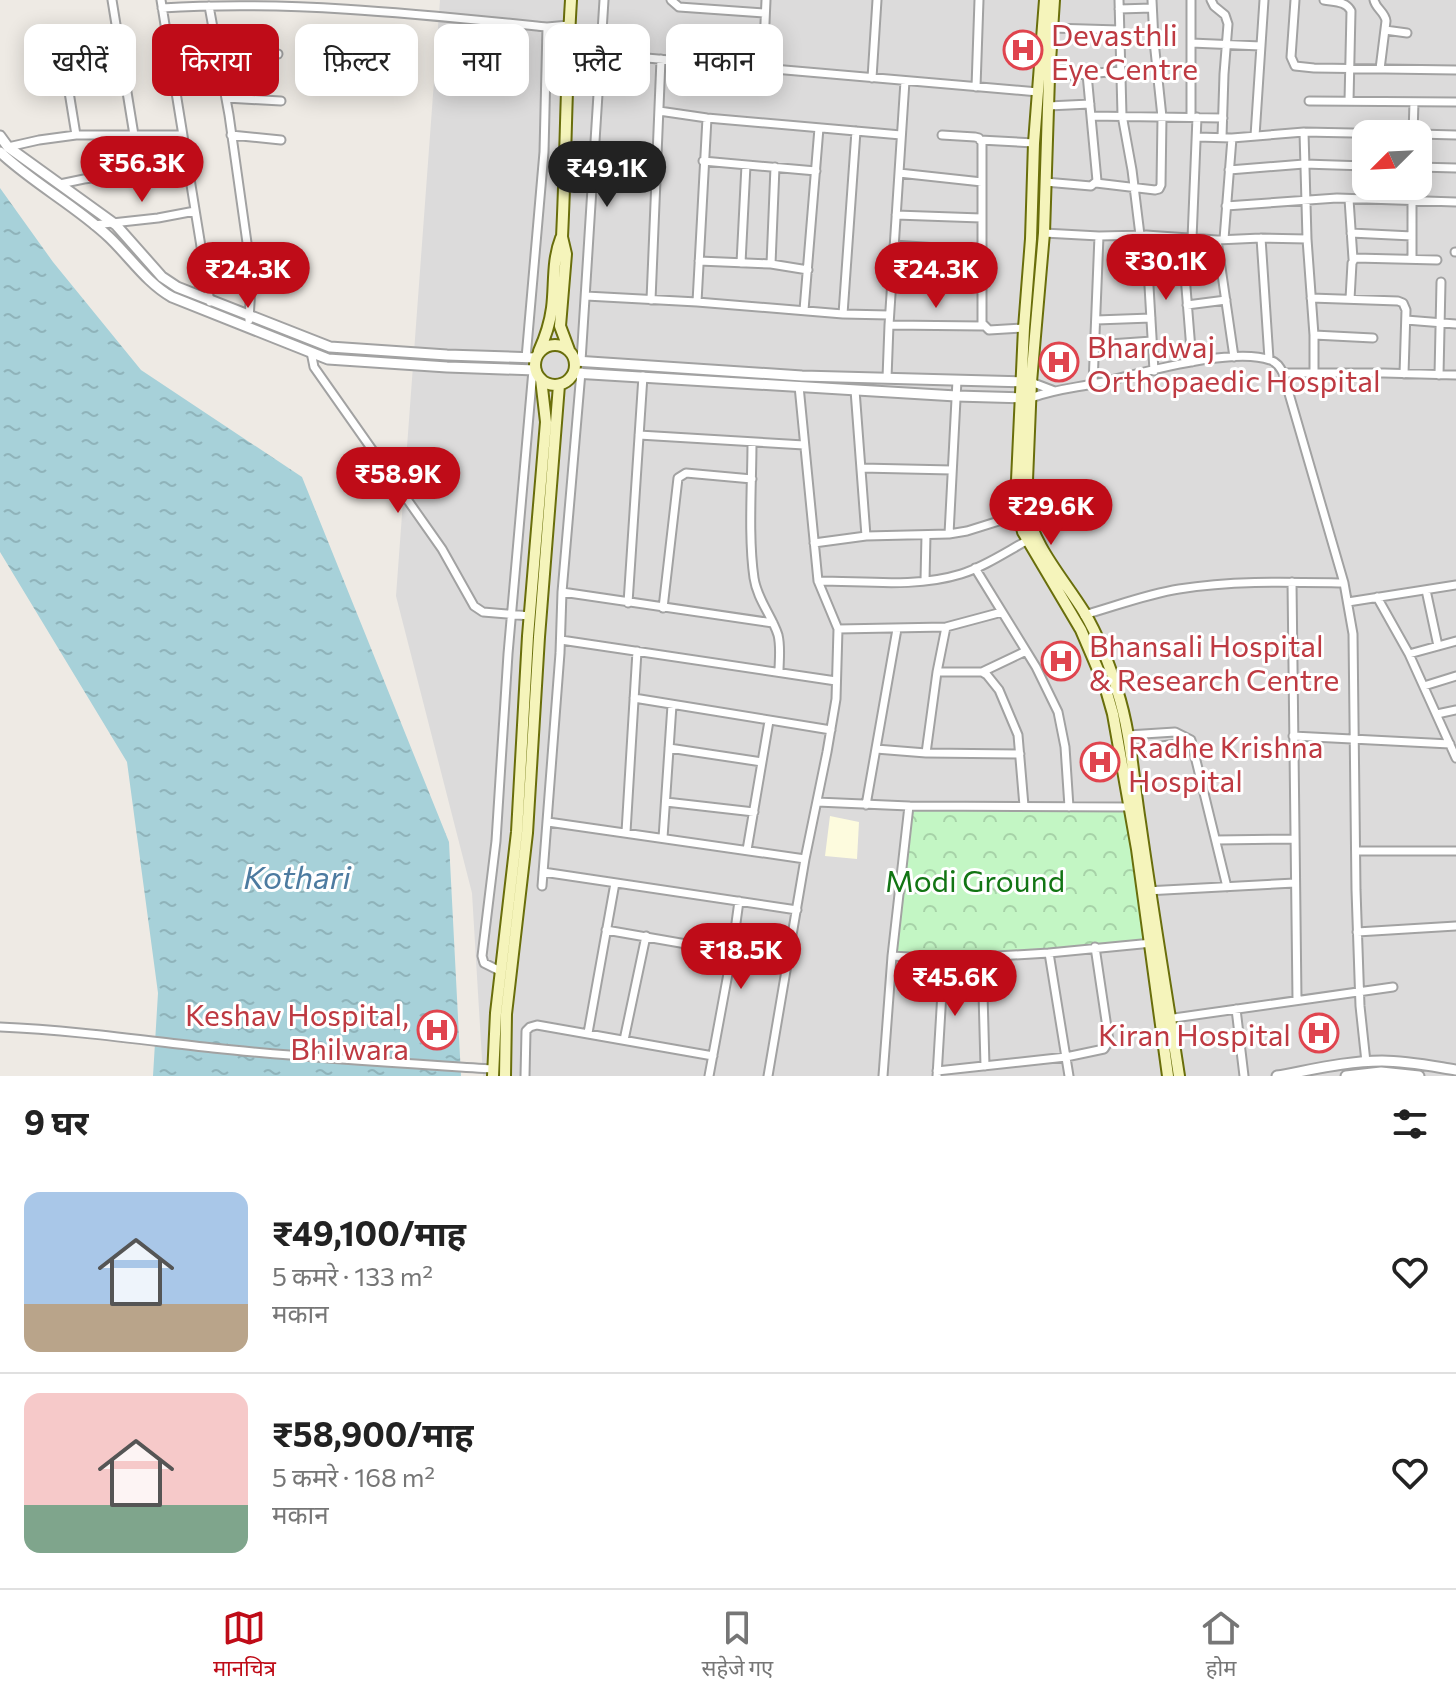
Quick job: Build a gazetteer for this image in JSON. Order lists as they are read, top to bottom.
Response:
{
  "water": ["Kothari"],
  "parks": ["Modi Ground"],
  "places": {
    "hospital": [
      "Devasthli Eye Centre",
      "Bhardwaj Orthopaedic Hospital",
      "Bhansali Hospital & Research Centre",
      "Radhe Krishna Hospital",
      "Keshav Hospital, Bhilwara",
      "Kiran Hospital"
    ]
  },
  "north": "bottom left",
  "page": {
    "chip": [
      "खरीदें",
      "किराया",
      "फ़िल्टर",
      "नया",
      "फ़्लैट",
      "मकान"
    ],
    "price": [
      "₹56.3K",
      "₹49.1K",
      "₹30.1K",
      "₹24.3K",
      "₹24.3K",
      "₹58.9K",
      "₹29.6K",
      "₹18.5K",
      "₹45.6K"
    ],
    "heading": "9 घर",
    "list": [
      {
        "name": "₹49,100/माह",
        "note": "5 कमरे · 133 m² · मकान"
      },
      {
        "name": "₹58,900/माह",
        "note": "5 कमरे · 168 m² · मकान"
      }
    ],
    "tabs": ["मानचित्र", "सहेजे गए", "होम"]
  }
}
